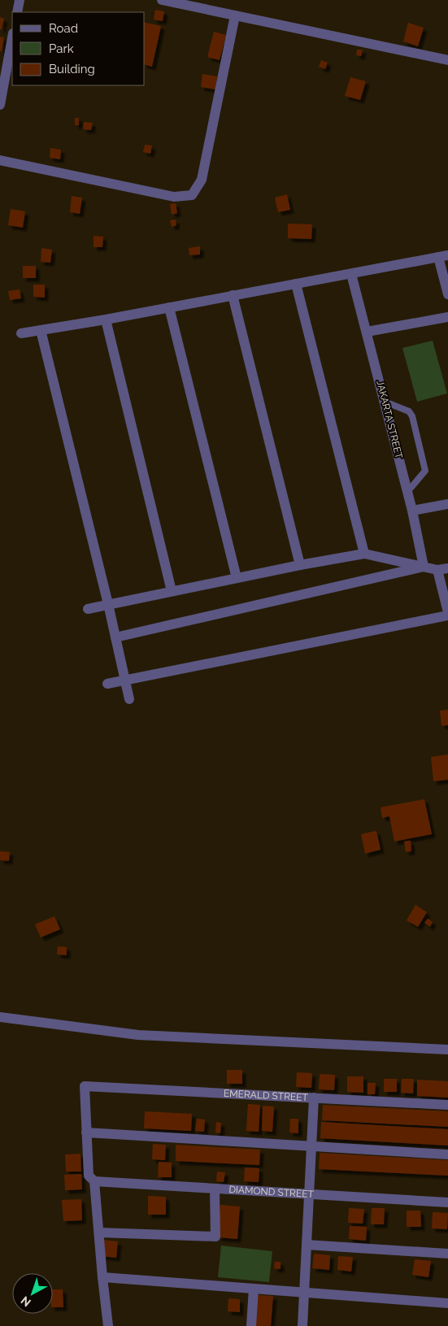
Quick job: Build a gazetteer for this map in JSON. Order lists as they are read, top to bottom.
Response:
{
  "streets": {
    "street": ["JAKARTA STREET", "EMERALD STREET", "DIAMOND STREET"]
  },
  "legend": ["Road", "Park", "Building"],
  "north": "bottom left"
}
